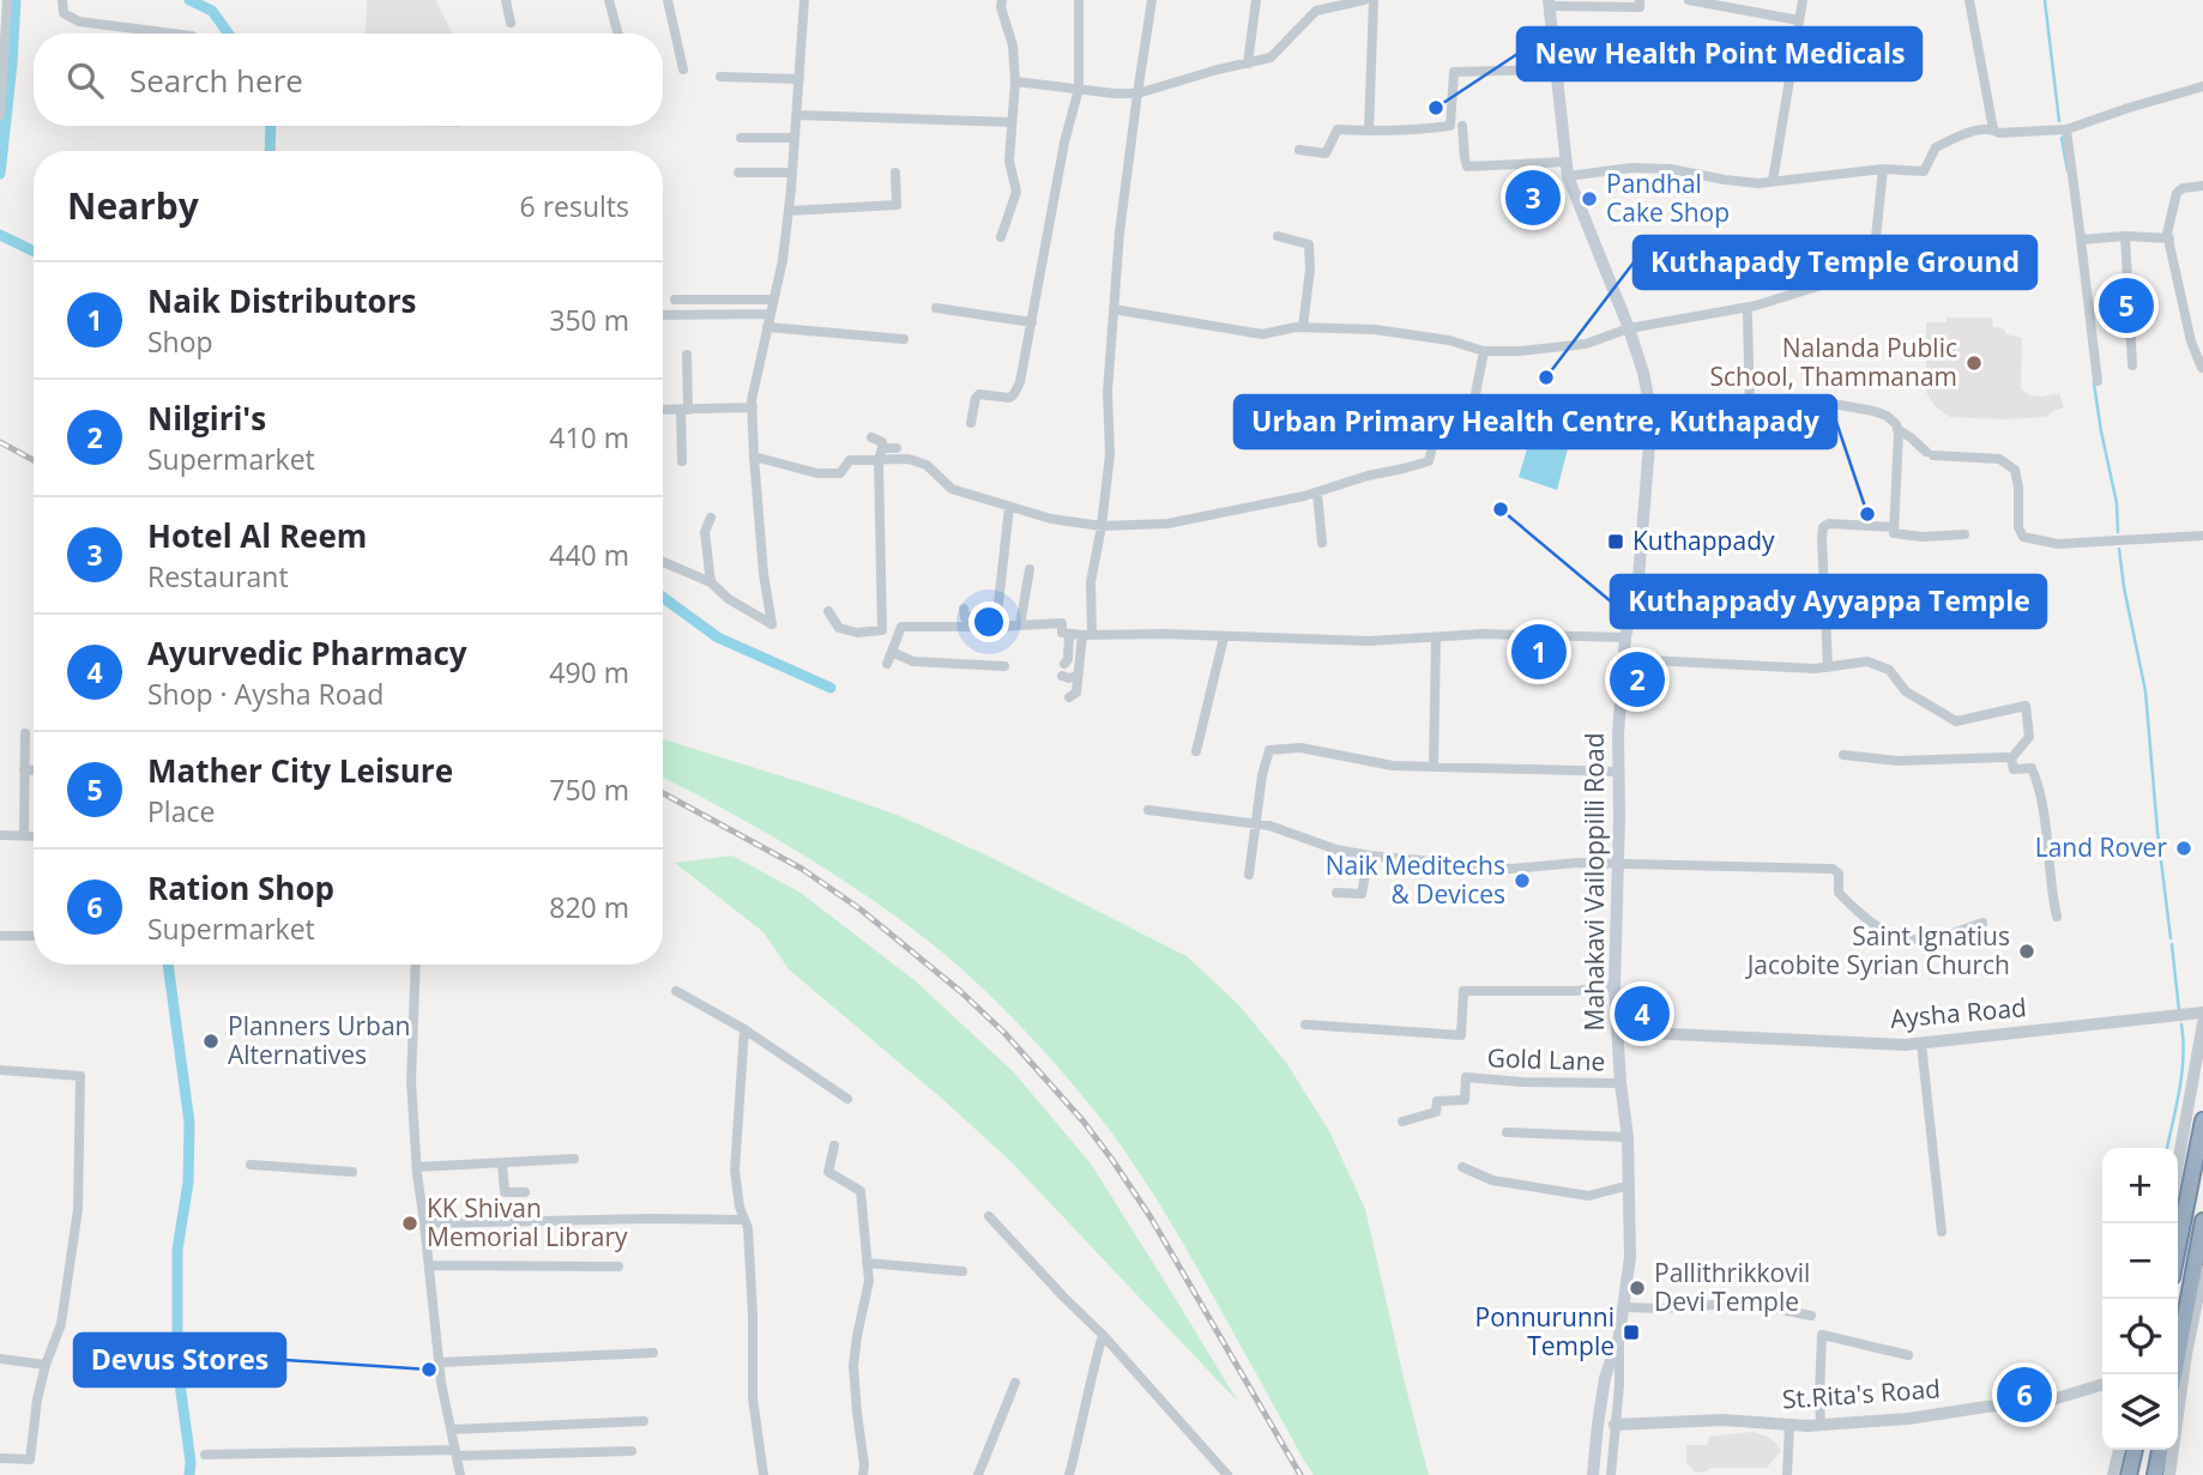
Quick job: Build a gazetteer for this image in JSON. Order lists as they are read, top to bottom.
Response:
{
  "streets": {
    "main road": ["Mahakavi Vailoppilli Road"],
    "street": ["Aysha Road", "Gold Lane", "St.Rita's Road"]
  },
  "crossings": [
    ["Mahakavi Vailoppilli Road", "Aysha Road"],
    ["Mahakavi Vailoppilli Road", "Gold Lane"]
  ],
  "places": {
    "other": [
      "New Health Point Medicals",
      "Pandhal Cake Shop",
      "Nalanda Public School, Thammanam",
      "Kuthapady Temple Ground",
      "Kuthappady Ayyappa Temple",
      "Urban Primary Health Centre, Kuthapady",
      "Land Rover",
      "Naik Meditechs & Devices",
      "Saint Ignatius Jacobite Syrian Church",
      "Planners Urban Alternatives",
      "KK Shivan Memorial Library",
      "Pallithrikkovil Devi Temple",
      "Devus Stores"
    ],
    "transit": ["Kuthappady", "Ponnurunni Temple"]
  },
  "page": {
    "search": "Search here",
    "heading": ["Nearby", "6 results"],
    "pins": [
      "3",
      "5",
      "1",
      "2",
      "4",
      "6"
    ],
    "list": [
      {
        "mark": "1",
        "name": "Naik Distributors",
        "note": "Shop",
        "value": "350 m"
      },
      {
        "mark": "2",
        "name": "Nilgiri's",
        "note": "Supermarket",
        "value": "410 m"
      },
      {
        "mark": "3",
        "name": "Hotel Al Reem",
        "note": "Restaurant",
        "value": "440 m"
      },
      {
        "mark": "4",
        "name": "Ayurvedic Pharmacy",
        "note": "Shop · Aysha Road",
        "value": "490 m"
      },
      {
        "mark": "5",
        "name": "Mather City Leisure",
        "note": "Place",
        "value": "750 m"
      },
      {
        "mark": "6",
        "name": "Ration Shop",
        "note": "Supermarket",
        "value": "820 m"
      }
    ],
    "map_buttons": ["+", "−"]
  }
}
